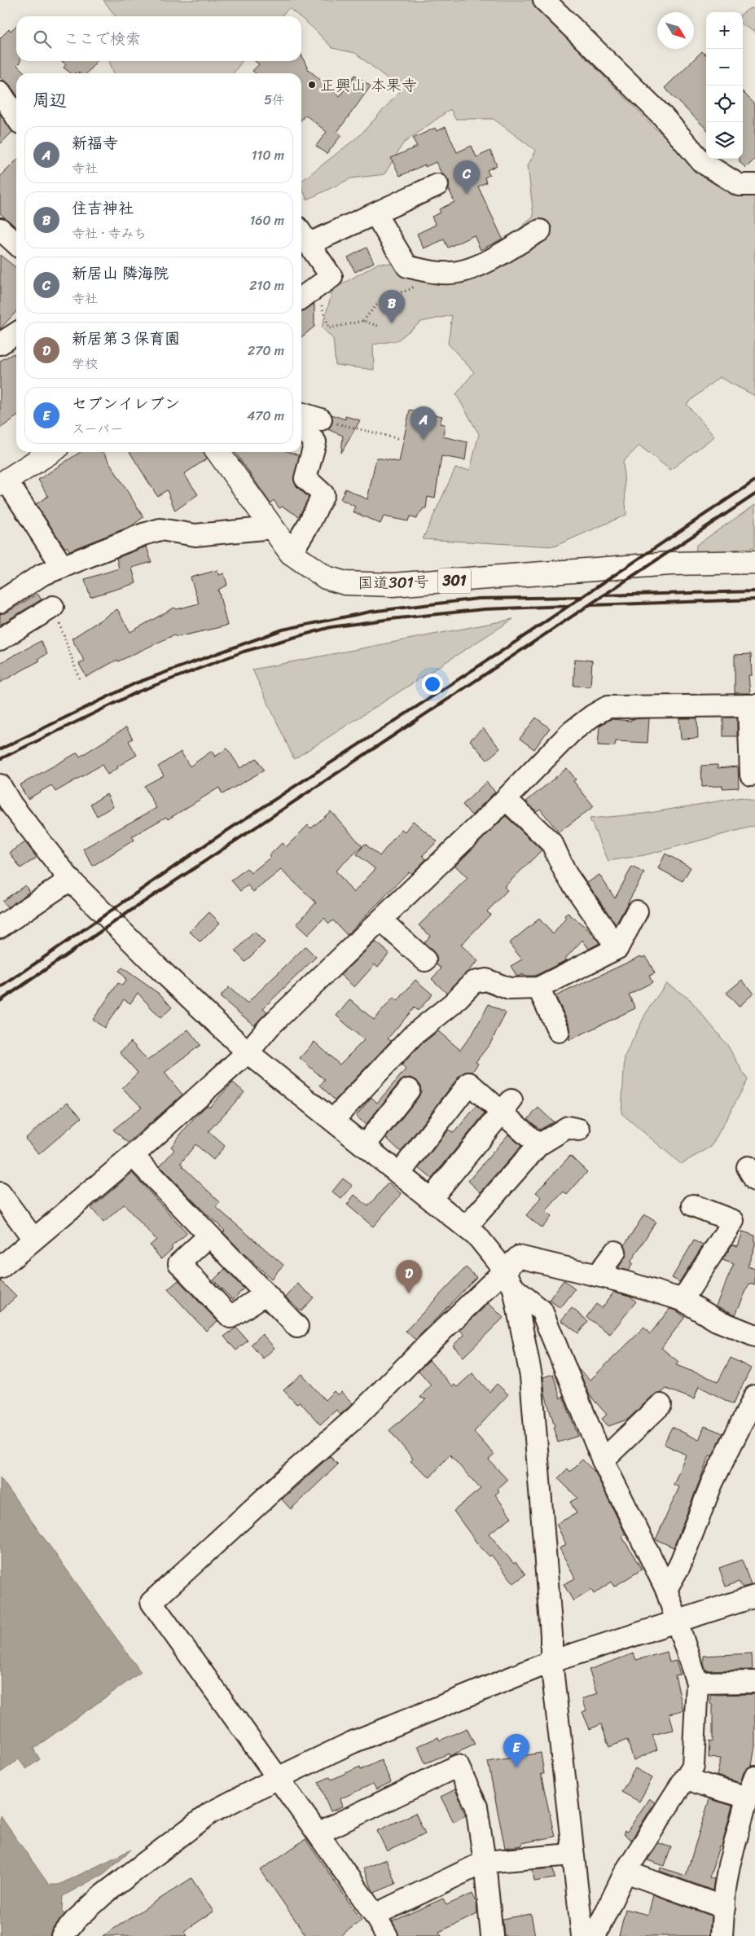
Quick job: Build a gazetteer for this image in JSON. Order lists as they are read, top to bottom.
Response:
{
  "streets": {
    "highway": ["301", "国道301号"]
  },
  "places": ["正興山 本果寺"],
  "north": "bottom right",
  "page": {
    "map_buttons": ["+", "−"],
    "search": "ここで検索",
    "heading": ["周辺", "5件"],
    "list": [
      {
        "mark": "A",
        "name": "新福寺",
        "note": "寺社",
        "value": "110 m"
      },
      {
        "mark": "B",
        "name": "住吉神社",
        "note": "寺社 · 寺みち",
        "value": "160 m"
      },
      {
        "mark": "C",
        "name": "新居山 隣海院",
        "note": "寺社",
        "value": "210 m"
      },
      {
        "mark": "D",
        "name": "新居第３保育園",
        "note": "学校",
        "value": "270 m"
      },
      {
        "mark": "E",
        "name": "セブンイレブン",
        "note": "スーパー",
        "value": "470 m"
      }
    ],
    "pins": [
      "C",
      "B",
      "A",
      "D",
      "E"
    ]
  }
}
